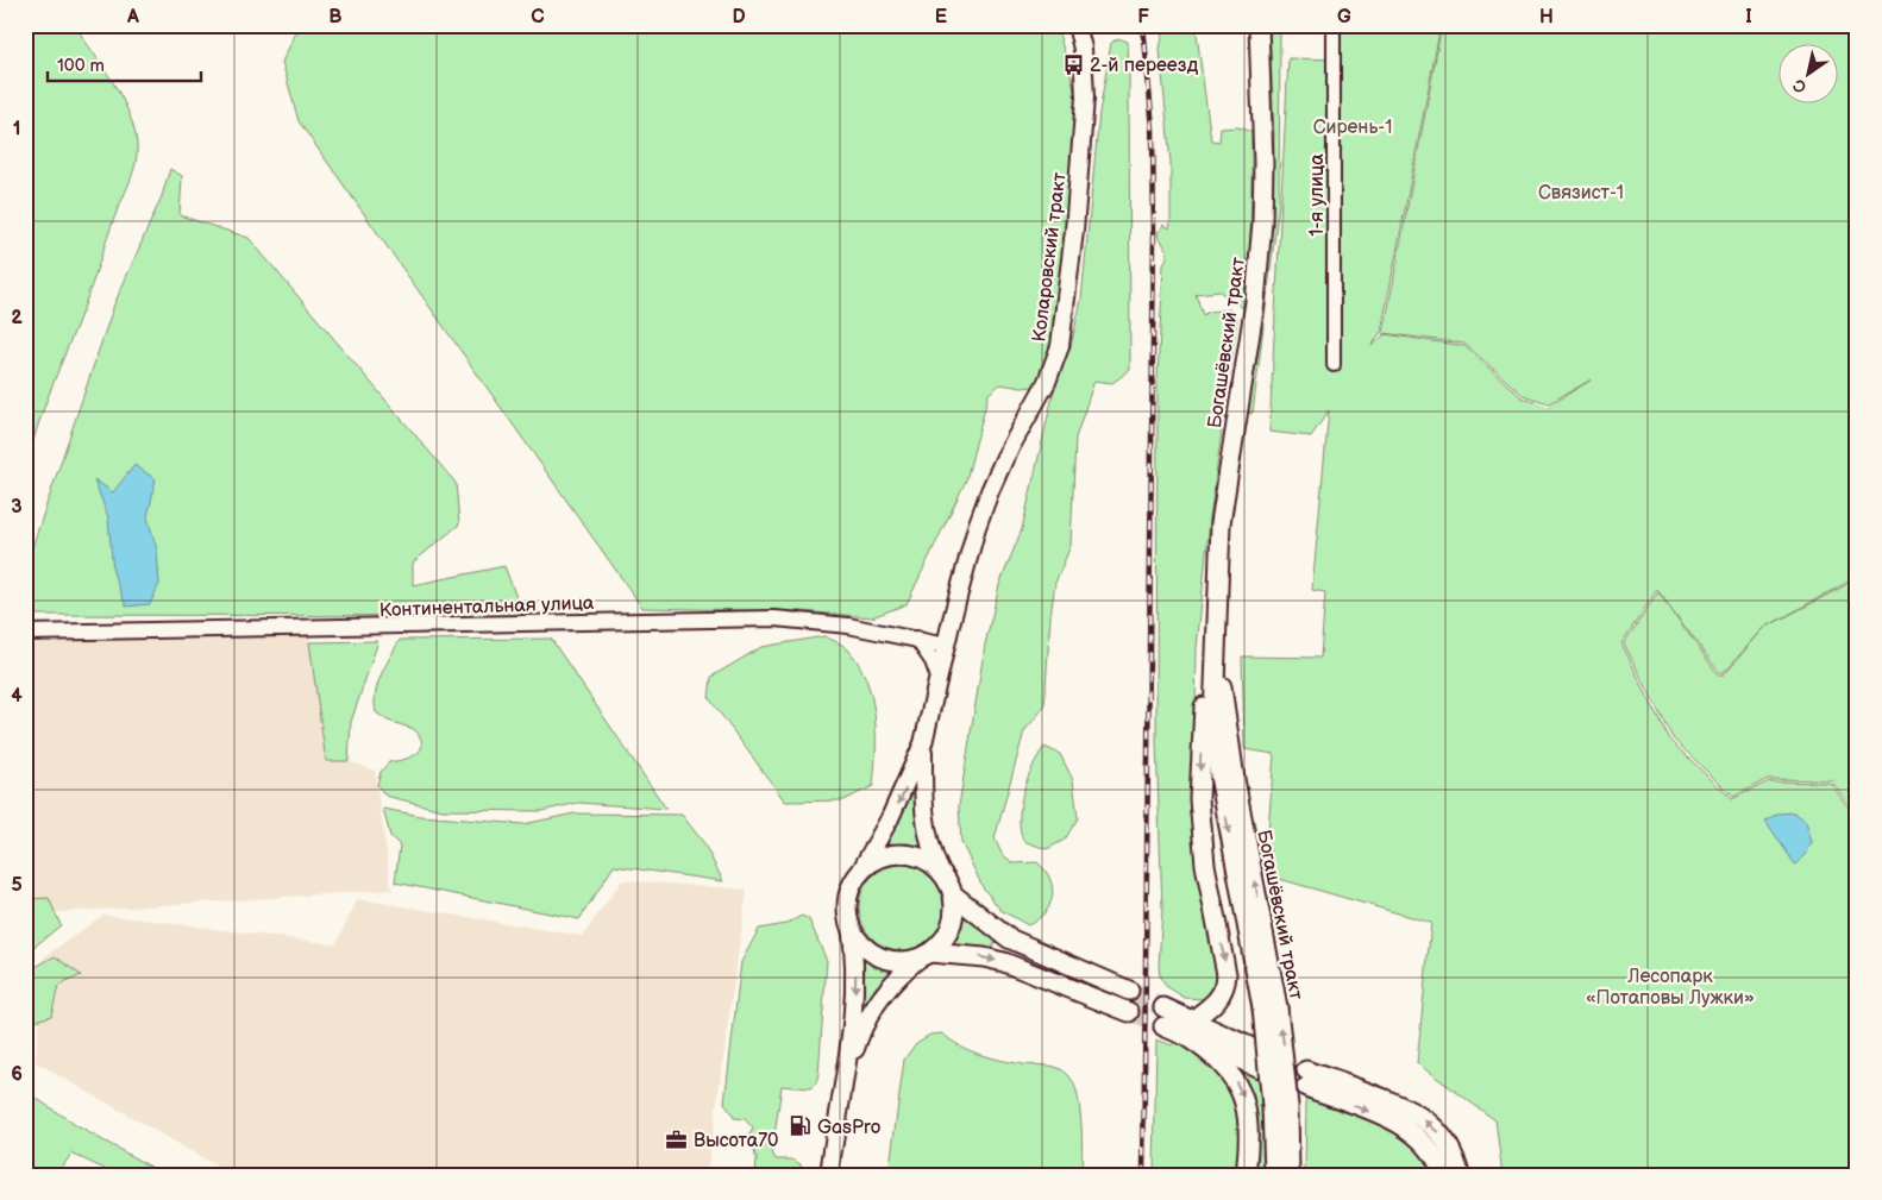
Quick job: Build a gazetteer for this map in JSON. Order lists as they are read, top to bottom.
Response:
{
  "streets": {
    "main road": ["Коларовский тракт", "Богашёвский тракт"],
    "street": ["1-я улица", "Континентальная улица"]
  },
  "crossings": [
    ["Коларовский тракт", "Континентальная улица"]
  ],
  "parks": ["Сирень-1", "Связист-1", "Лесопарк «Потаповы Лужки»"],
  "places": {
    "bus stop": ["2-й переезд"],
    "fuel station": ["GasPro"],
    "office": ["Высота70"]
  },
  "scale_bar": "100 m",
  "north": "bottom left",
  "grid": {
    "columns": [
      "A",
      "B",
      "C",
      "D",
      "E",
      "F",
      "G",
      "H",
      "I"
    ],
    "rows": [
      "1",
      "2",
      "3",
      "4",
      "5",
      "6"
    ]
  }
}
